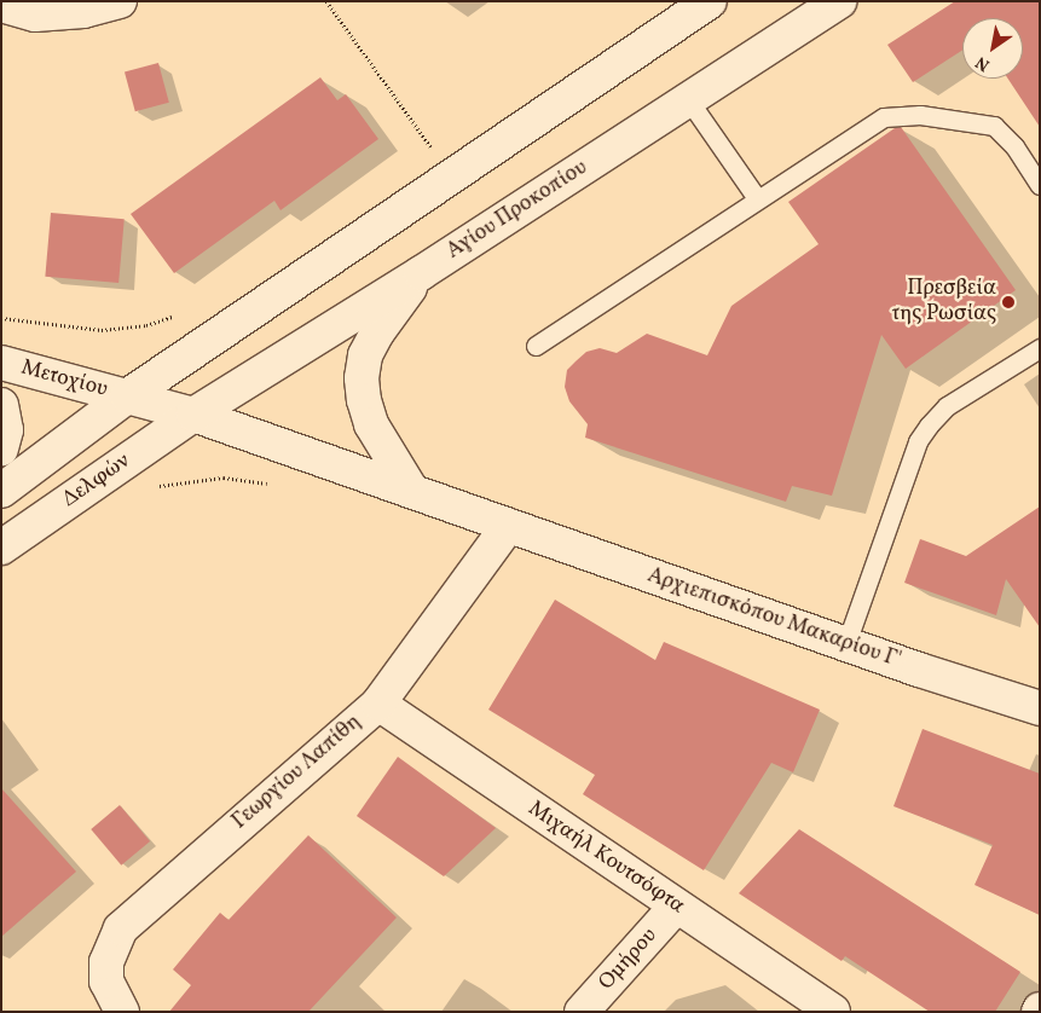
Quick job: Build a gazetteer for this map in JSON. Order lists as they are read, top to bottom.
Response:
{
  "streets": {
    "street": [
      "Αγίου Προκοπίου",
      "Μετοχίου",
      "Δελφών",
      "Αρχιεπισκόπου Μακαρίου Γ'",
      "Γεωργίου Λαπίθη",
      "Μιχαήλ Κουτσόφτα",
      "Ομήρου"
    ]
  },
  "crossings": [
    ["Αγίου Προκοπίου", "Μετοχίου"],
    ["Αγίου Προκοπίου", "Δελφών"],
    ["Μετοχίου", "Δελφών"],
    ["Αρχιεπισκόπου Μακαρίου Γ'", "Γεωργίου Λαπίθη"],
    ["Γεωργίου Λαπίθη", "Μιχαήλ Κουτσόφτα"],
    ["Μιχαήλ Κουτσόφτα", "Ομήρου"]
  ],
  "places": ["Πρεσβεία της Ρωσίας"],
  "north": "bottom left"
}
